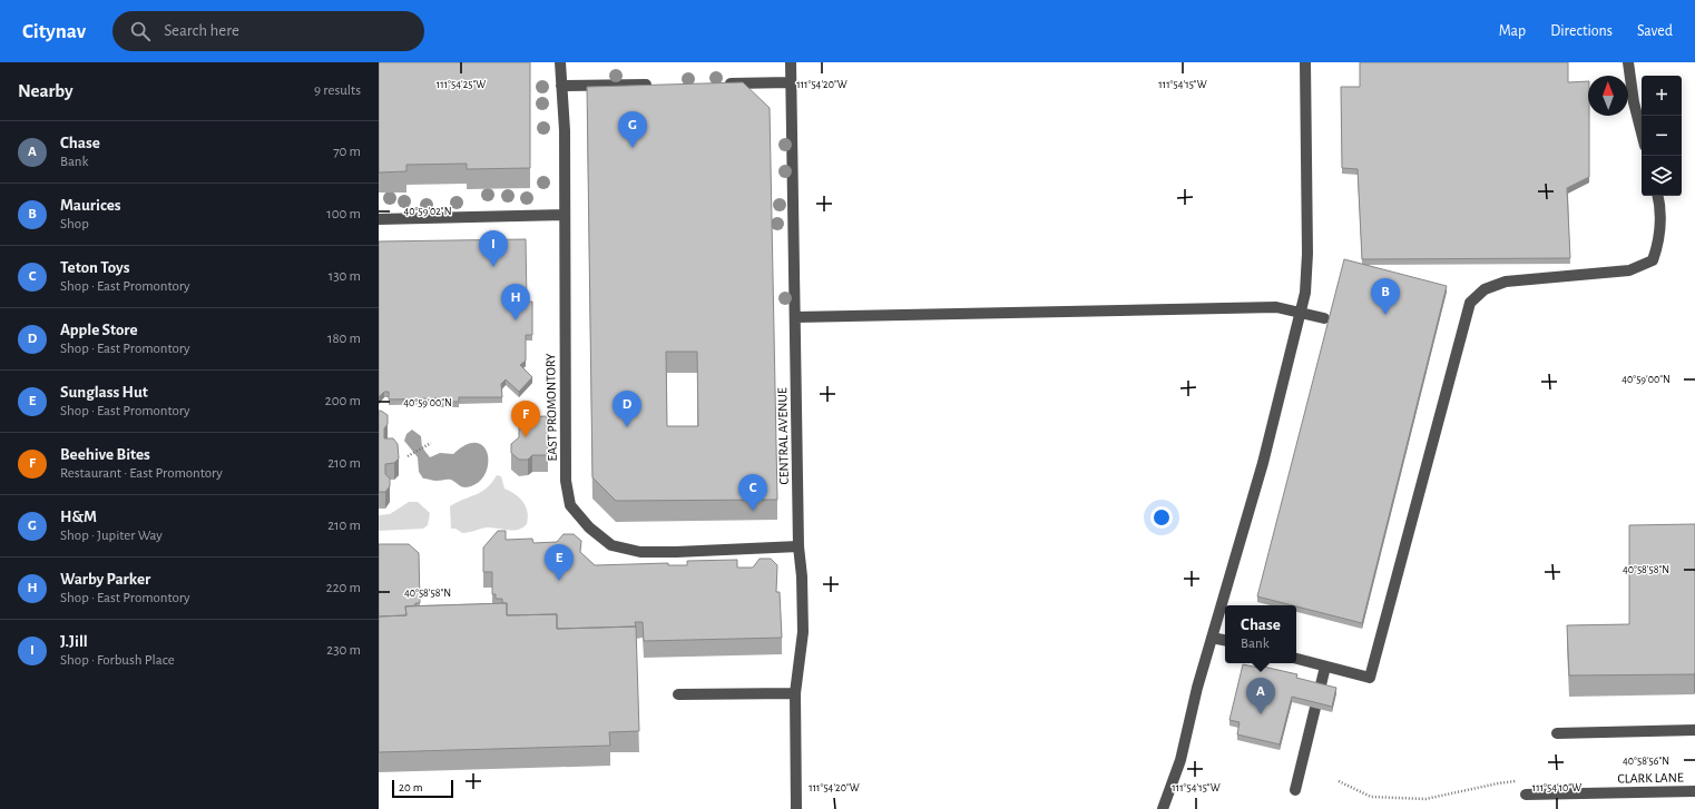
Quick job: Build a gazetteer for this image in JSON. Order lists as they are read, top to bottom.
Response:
{
  "streets": {
    "street": ["EAST PROMONTORY", "CENTRAL AVENUE", "CLARK LANE"]
  },
  "crossings": [
    ["EAST PROMONTORY", "CENTRAL AVENUE"]
  ],
  "scale_bar": "20 m",
  "north": "top",
  "page": {
    "header": "Citynav",
    "search": "Search here",
    "nav": ["Map", "Directions", "Saved"],
    "heading": ["Nearby", "9 results"],
    "map_buttons": ["+", "−"],
    "pins": [
      "G",
      "I",
      "B",
      "H",
      "D",
      "F",
      "C",
      "E",
      "A"
    ],
    "list": [
      {
        "mark": "A",
        "name": "Chase",
        "note": "Bank",
        "value": "70 m"
      },
      {
        "mark": "B",
        "name": "Maurices",
        "note": "Shop",
        "value": "100 m"
      },
      {
        "mark": "C",
        "name": "Teton Toys",
        "note": "Shop · East Promontory",
        "value": "130 m"
      },
      {
        "mark": "D",
        "name": "Apple Store",
        "note": "Shop · East Promontory",
        "value": "180 m"
      },
      {
        "mark": "E",
        "name": "Sunglass Hut",
        "note": "Shop · East Promontory",
        "value": "200 m"
      },
      {
        "mark": "F",
        "name": "Beehive Bites",
        "note": "Restaurant · East Promontory",
        "value": "210 m"
      },
      {
        "mark": "G",
        "name": "H&M",
        "note": "Shop · Jupiter Way",
        "value": "210 m"
      },
      {
        "mark": "H",
        "name": "Warby Parker",
        "note": "Shop · East Promontory",
        "value": "220 m"
      },
      {
        "mark": "I",
        "name": "J.Jill",
        "note": "Shop · Forbush Place",
        "value": "230 m"
      }
    ],
    "popup": ["Chase", "Bank"],
    "scale": "20 m"
  },
  "coordinates": [
    "111°54'25\"W",
    "111°54'20\"W",
    "111°54'15\"W",
    "40°59'02\"N",
    "40°59'00\"N",
    "40°58'58\"N",
    "40°58'56\"N",
    "111°54'10\"W"
  ]
}
